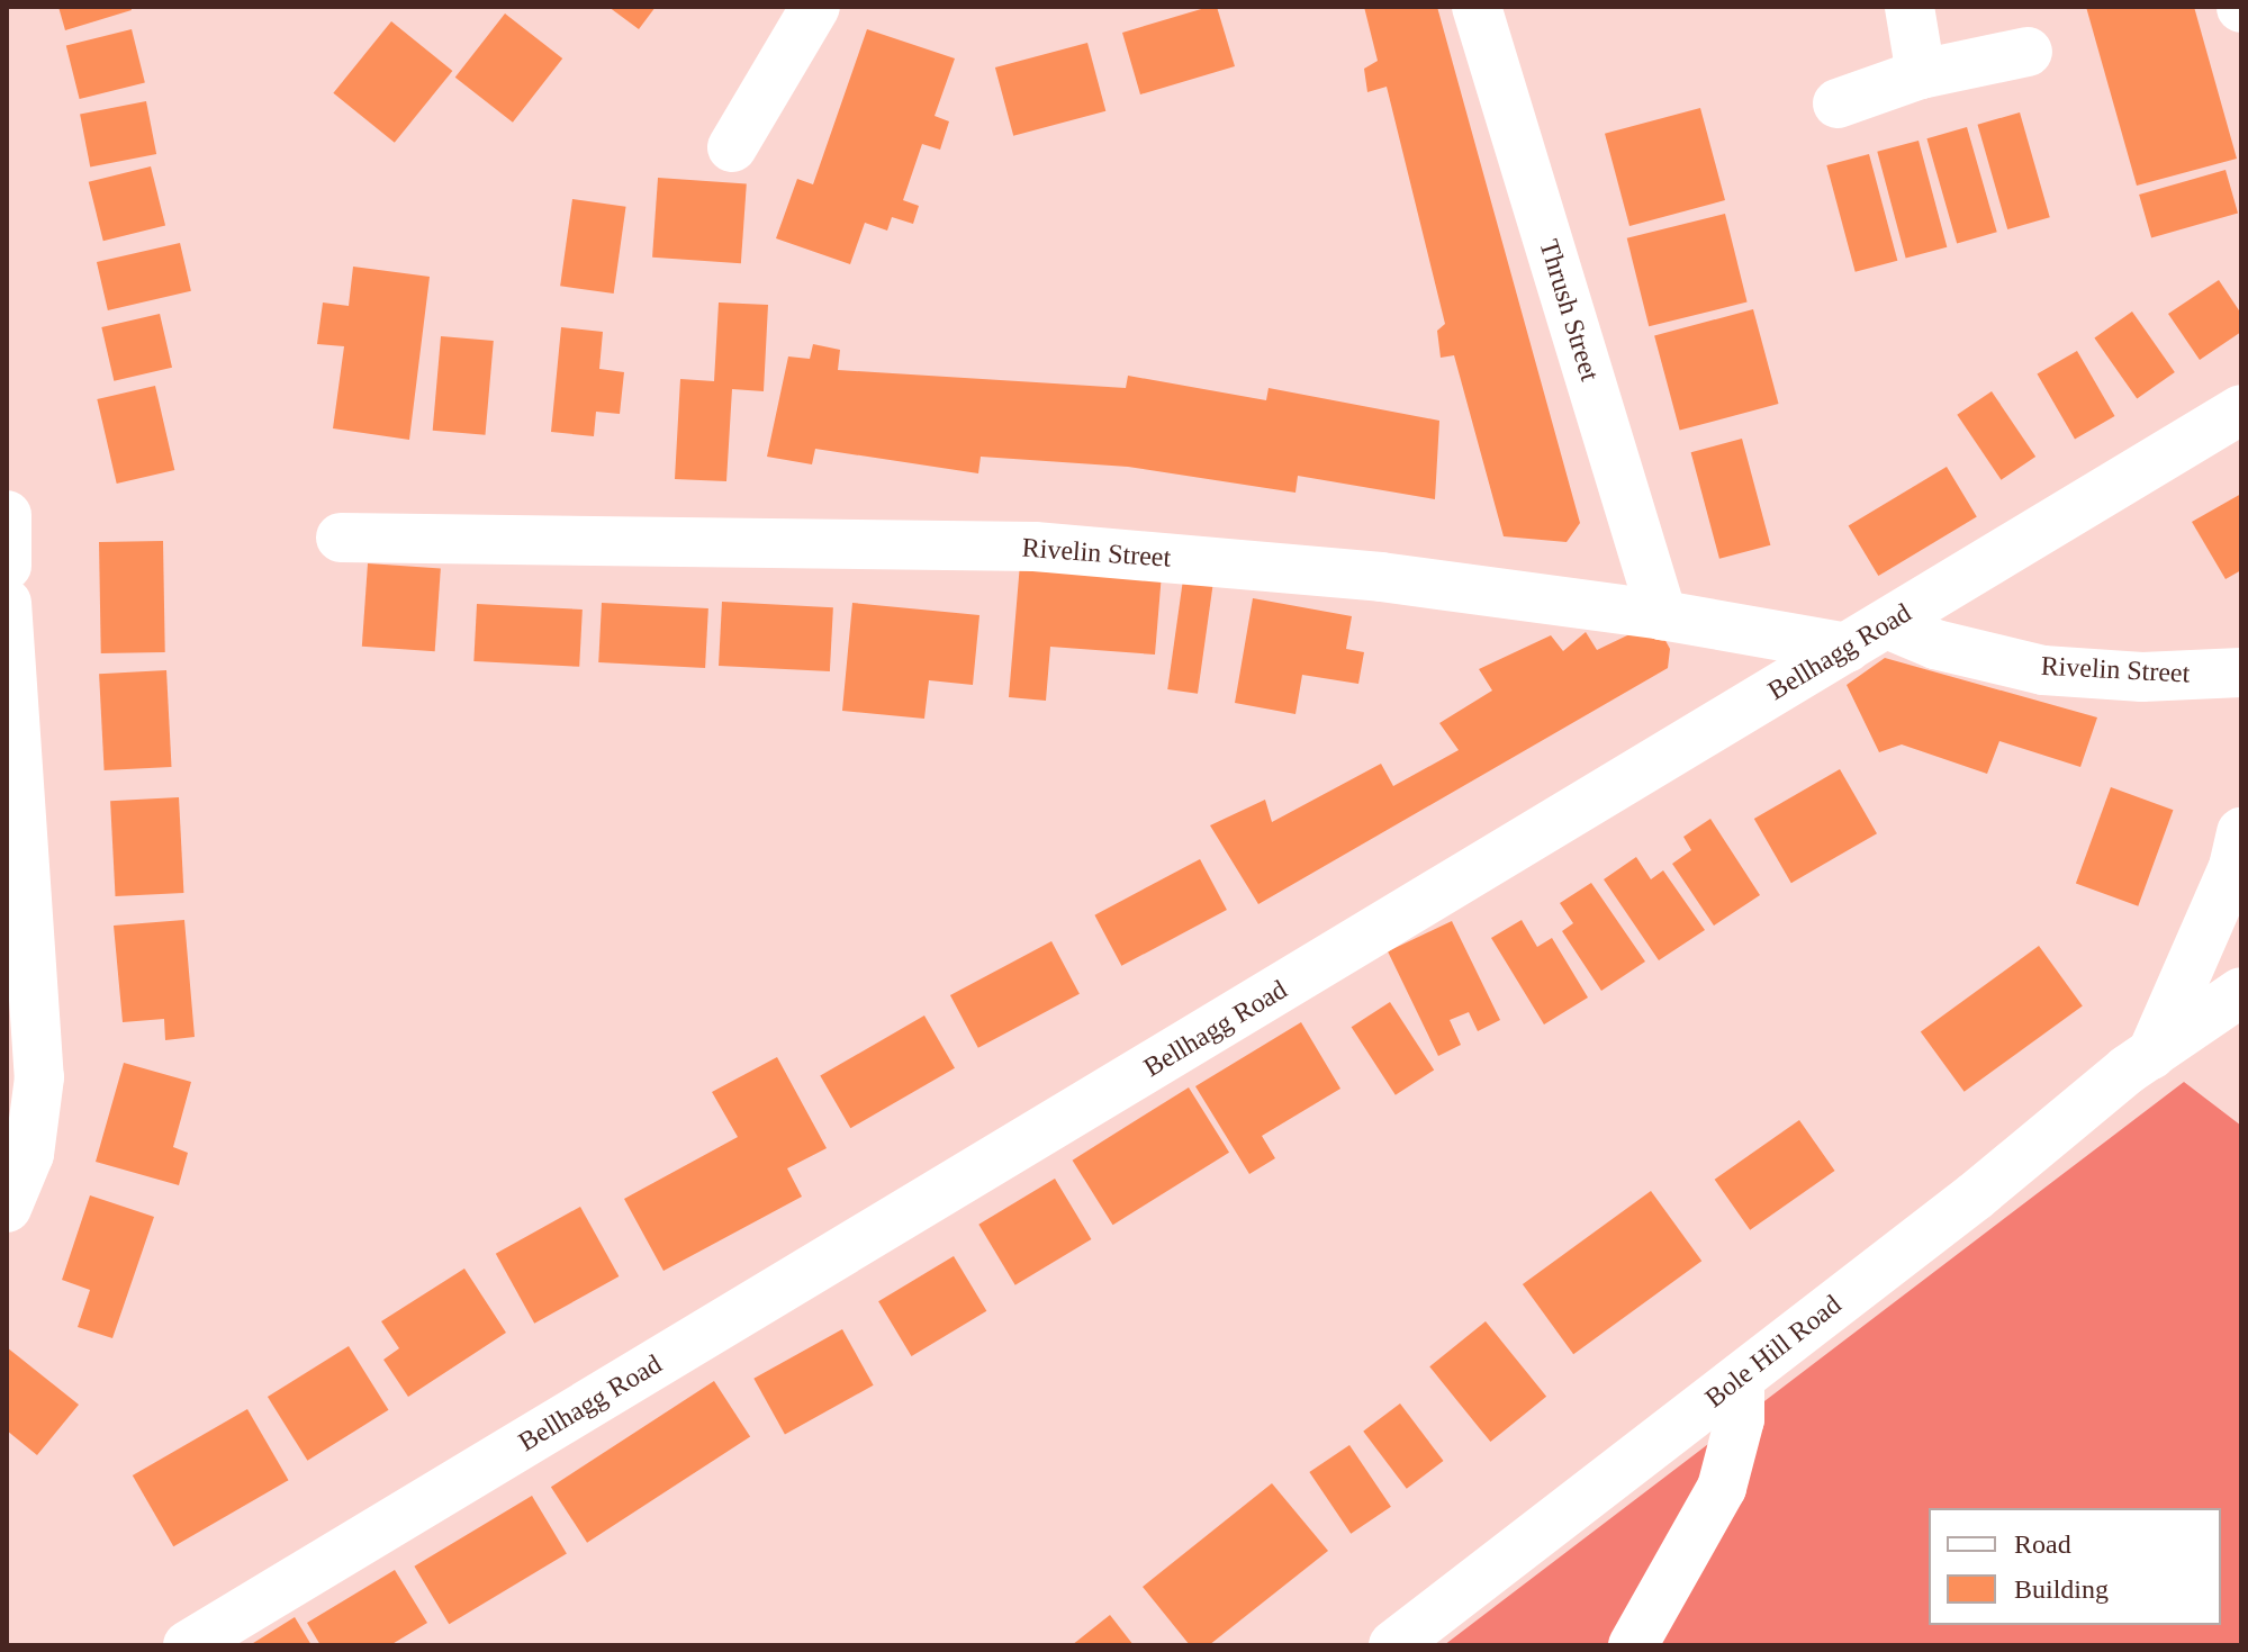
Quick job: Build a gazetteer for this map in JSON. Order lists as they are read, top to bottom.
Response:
{
  "streets": {
    "street": [
      "Thrush Street",
      "Rivelin Street",
      "Bellhagg Road",
      "Bole Hill Road"
    ]
  },
  "crossings": [
    ["Thrush Street", "Rivelin Street"],
    ["Rivelin Street", "Bellhagg Road"]
  ],
  "legend": ["Road", "Building"]
}
